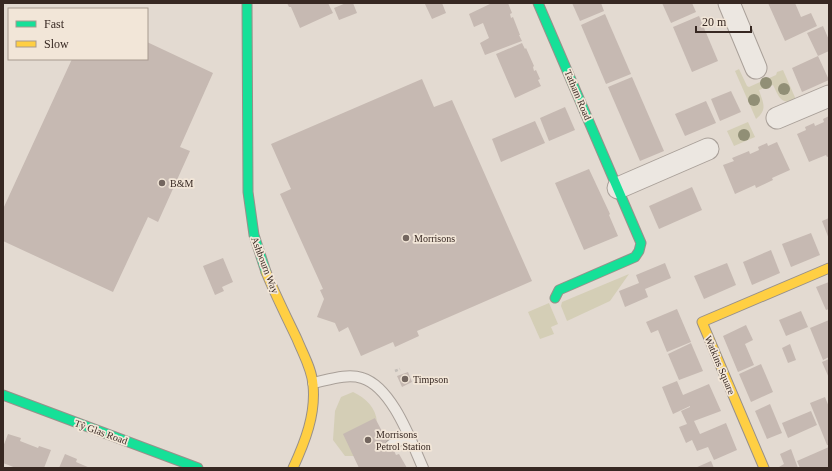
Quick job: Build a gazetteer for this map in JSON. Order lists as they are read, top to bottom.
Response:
{
  "streets": {
    "street": [
      "Tatham Road",
      "Ashbourn Way",
      "Watkins Square",
      "Tŷ Glas Road"
    ]
  },
  "places": [
    "B&M",
    "Morrisons",
    "Timpson",
    "Morrisons Petrol Station"
  ],
  "legend": ["Fast", "Slow"],
  "scale_bar": "20 m"
}
